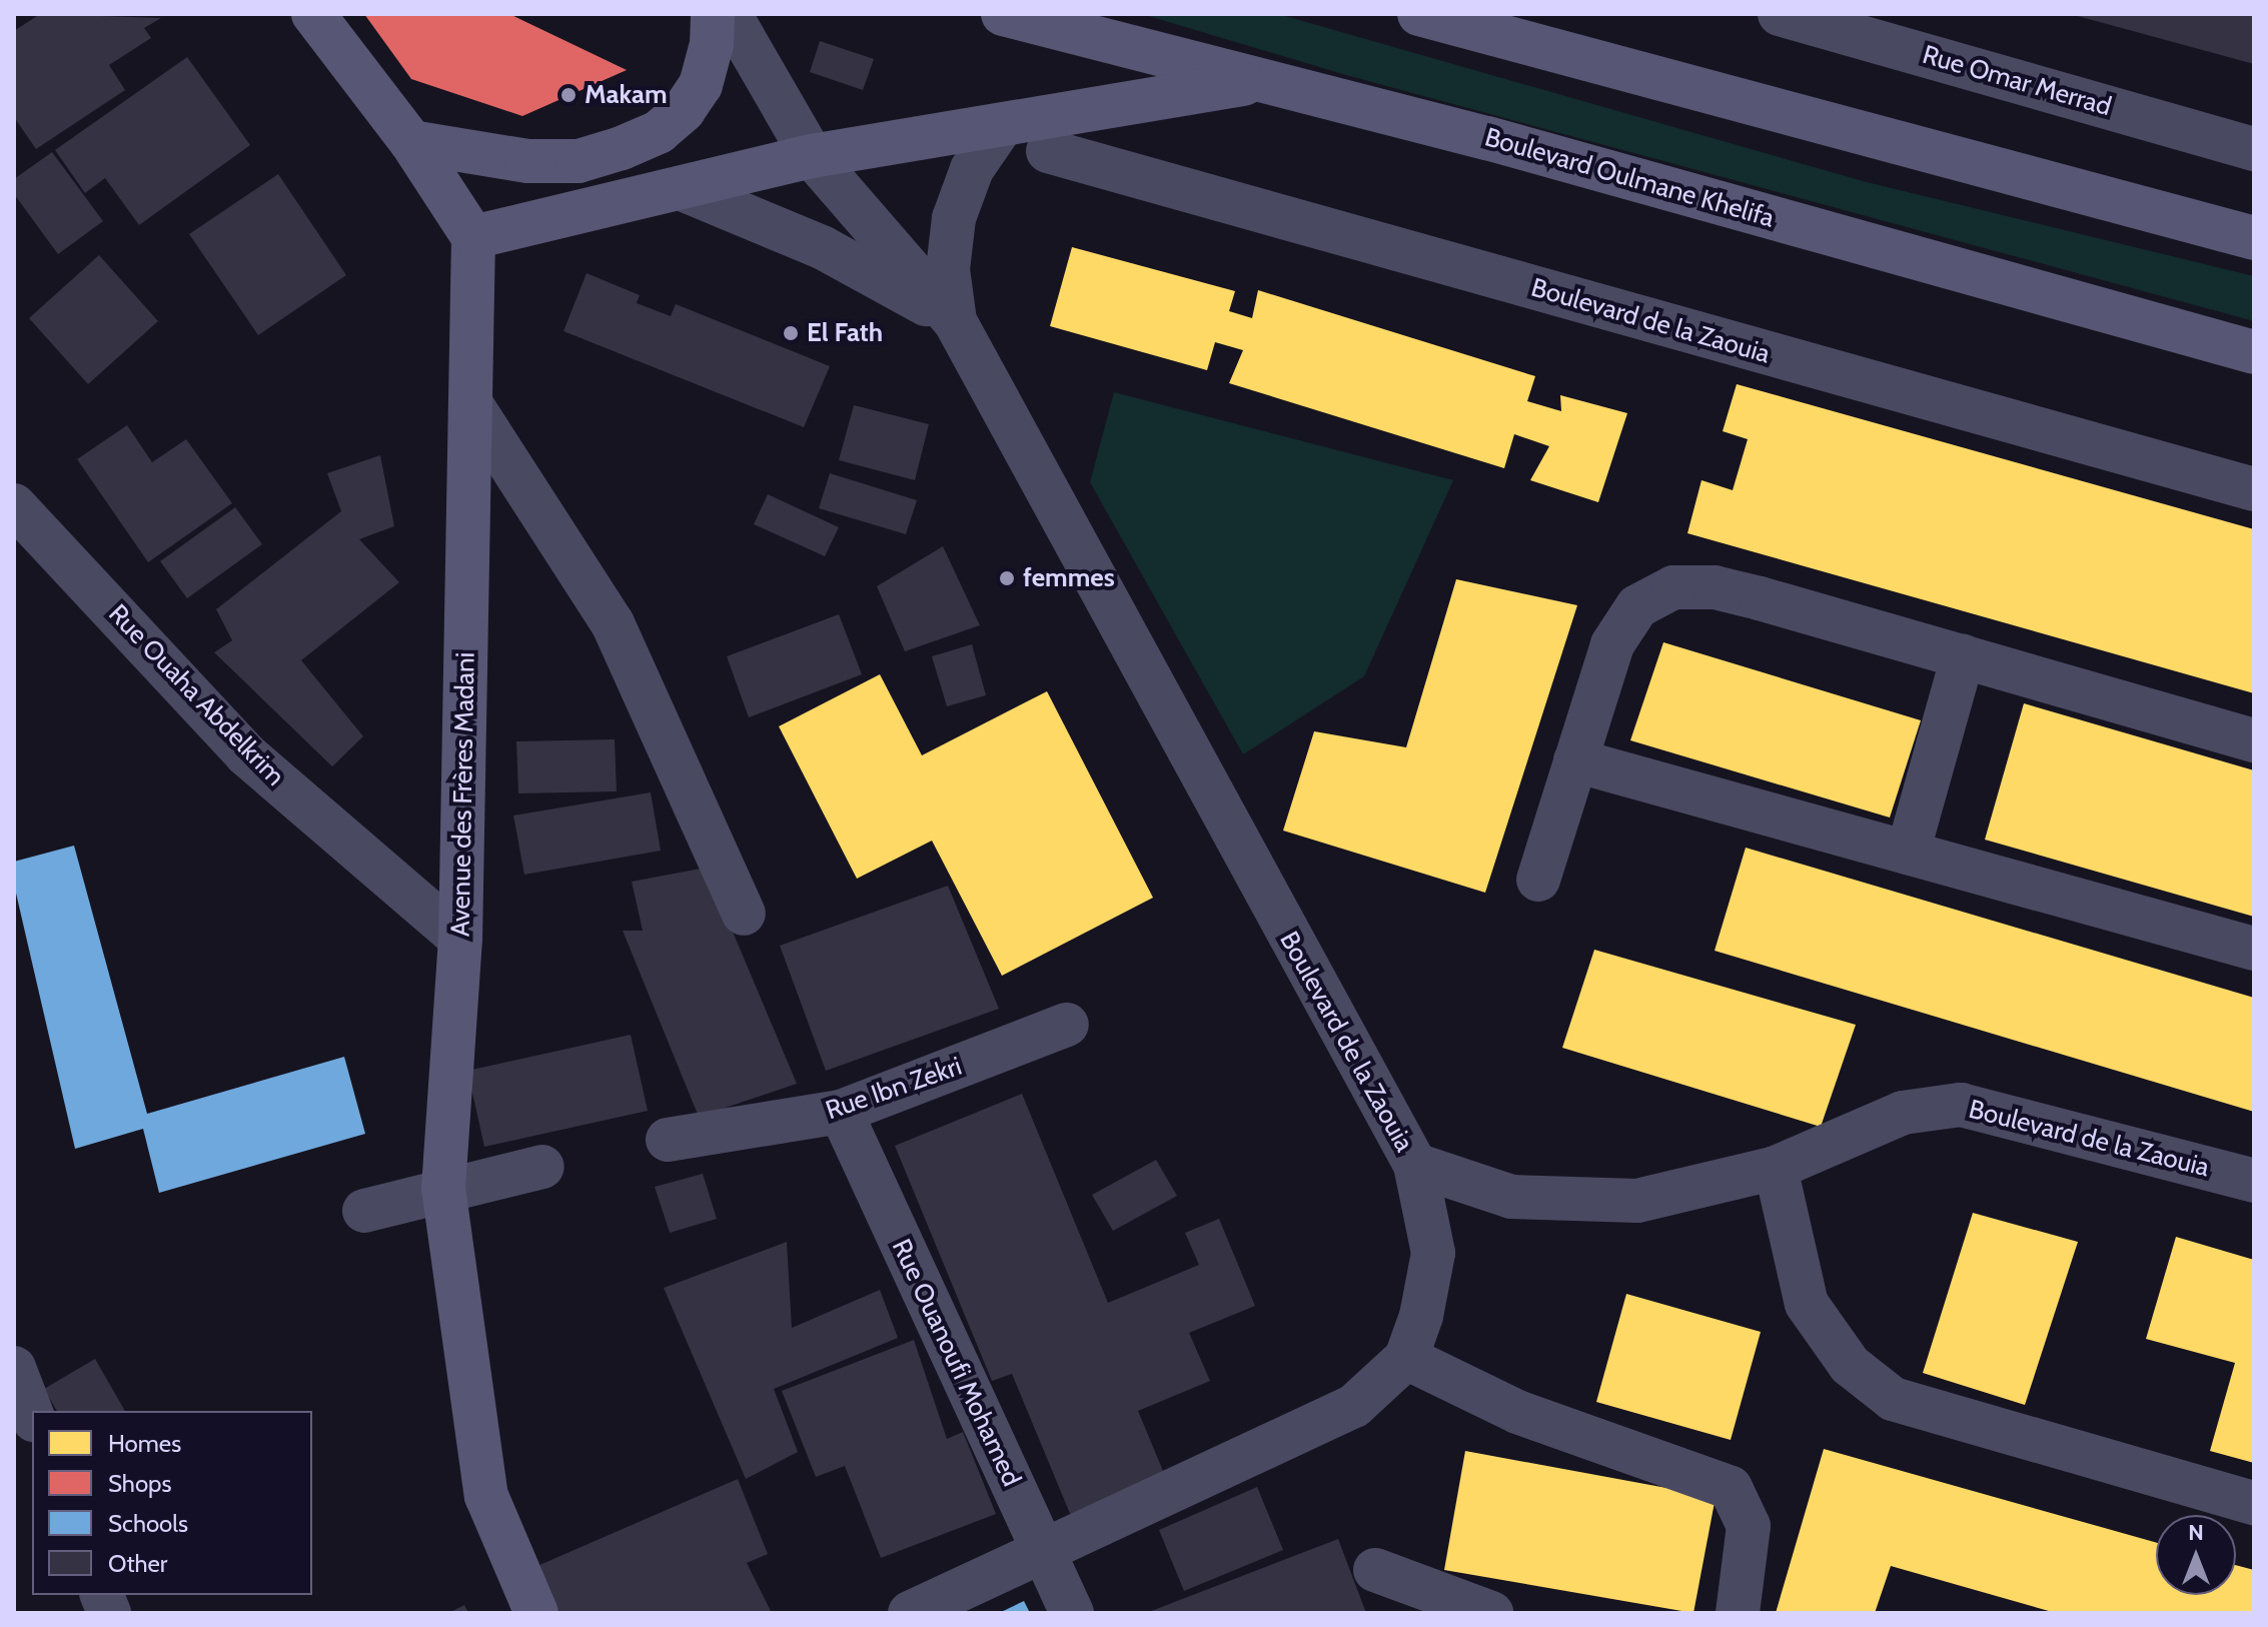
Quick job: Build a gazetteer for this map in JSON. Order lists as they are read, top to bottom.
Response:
{
  "streets": {
    "street": [
      "Rue Omar Merrad",
      "Boulevard Oulmane Khelifa",
      "Boulevard de la Zaouia",
      "Rue Ouaha Abdelkrim",
      "Avenue des Frères Madani",
      "Rue Ibn Zekri",
      "Rue Ouanoufi Mohamed"
    ]
  },
  "crossings": [
    ["Rue Ouaha Abdelkrim", "Avenue des Frères Madani"],
    ["Rue Ibn Zekri", "Rue Ouanoufi Mohamed"]
  ],
  "places": ["Makam", "El Fath", "femmes"],
  "legend": [
    "Homes",
    "Shops",
    "Schools",
    "Other"
  ],
  "north": "top"
}
